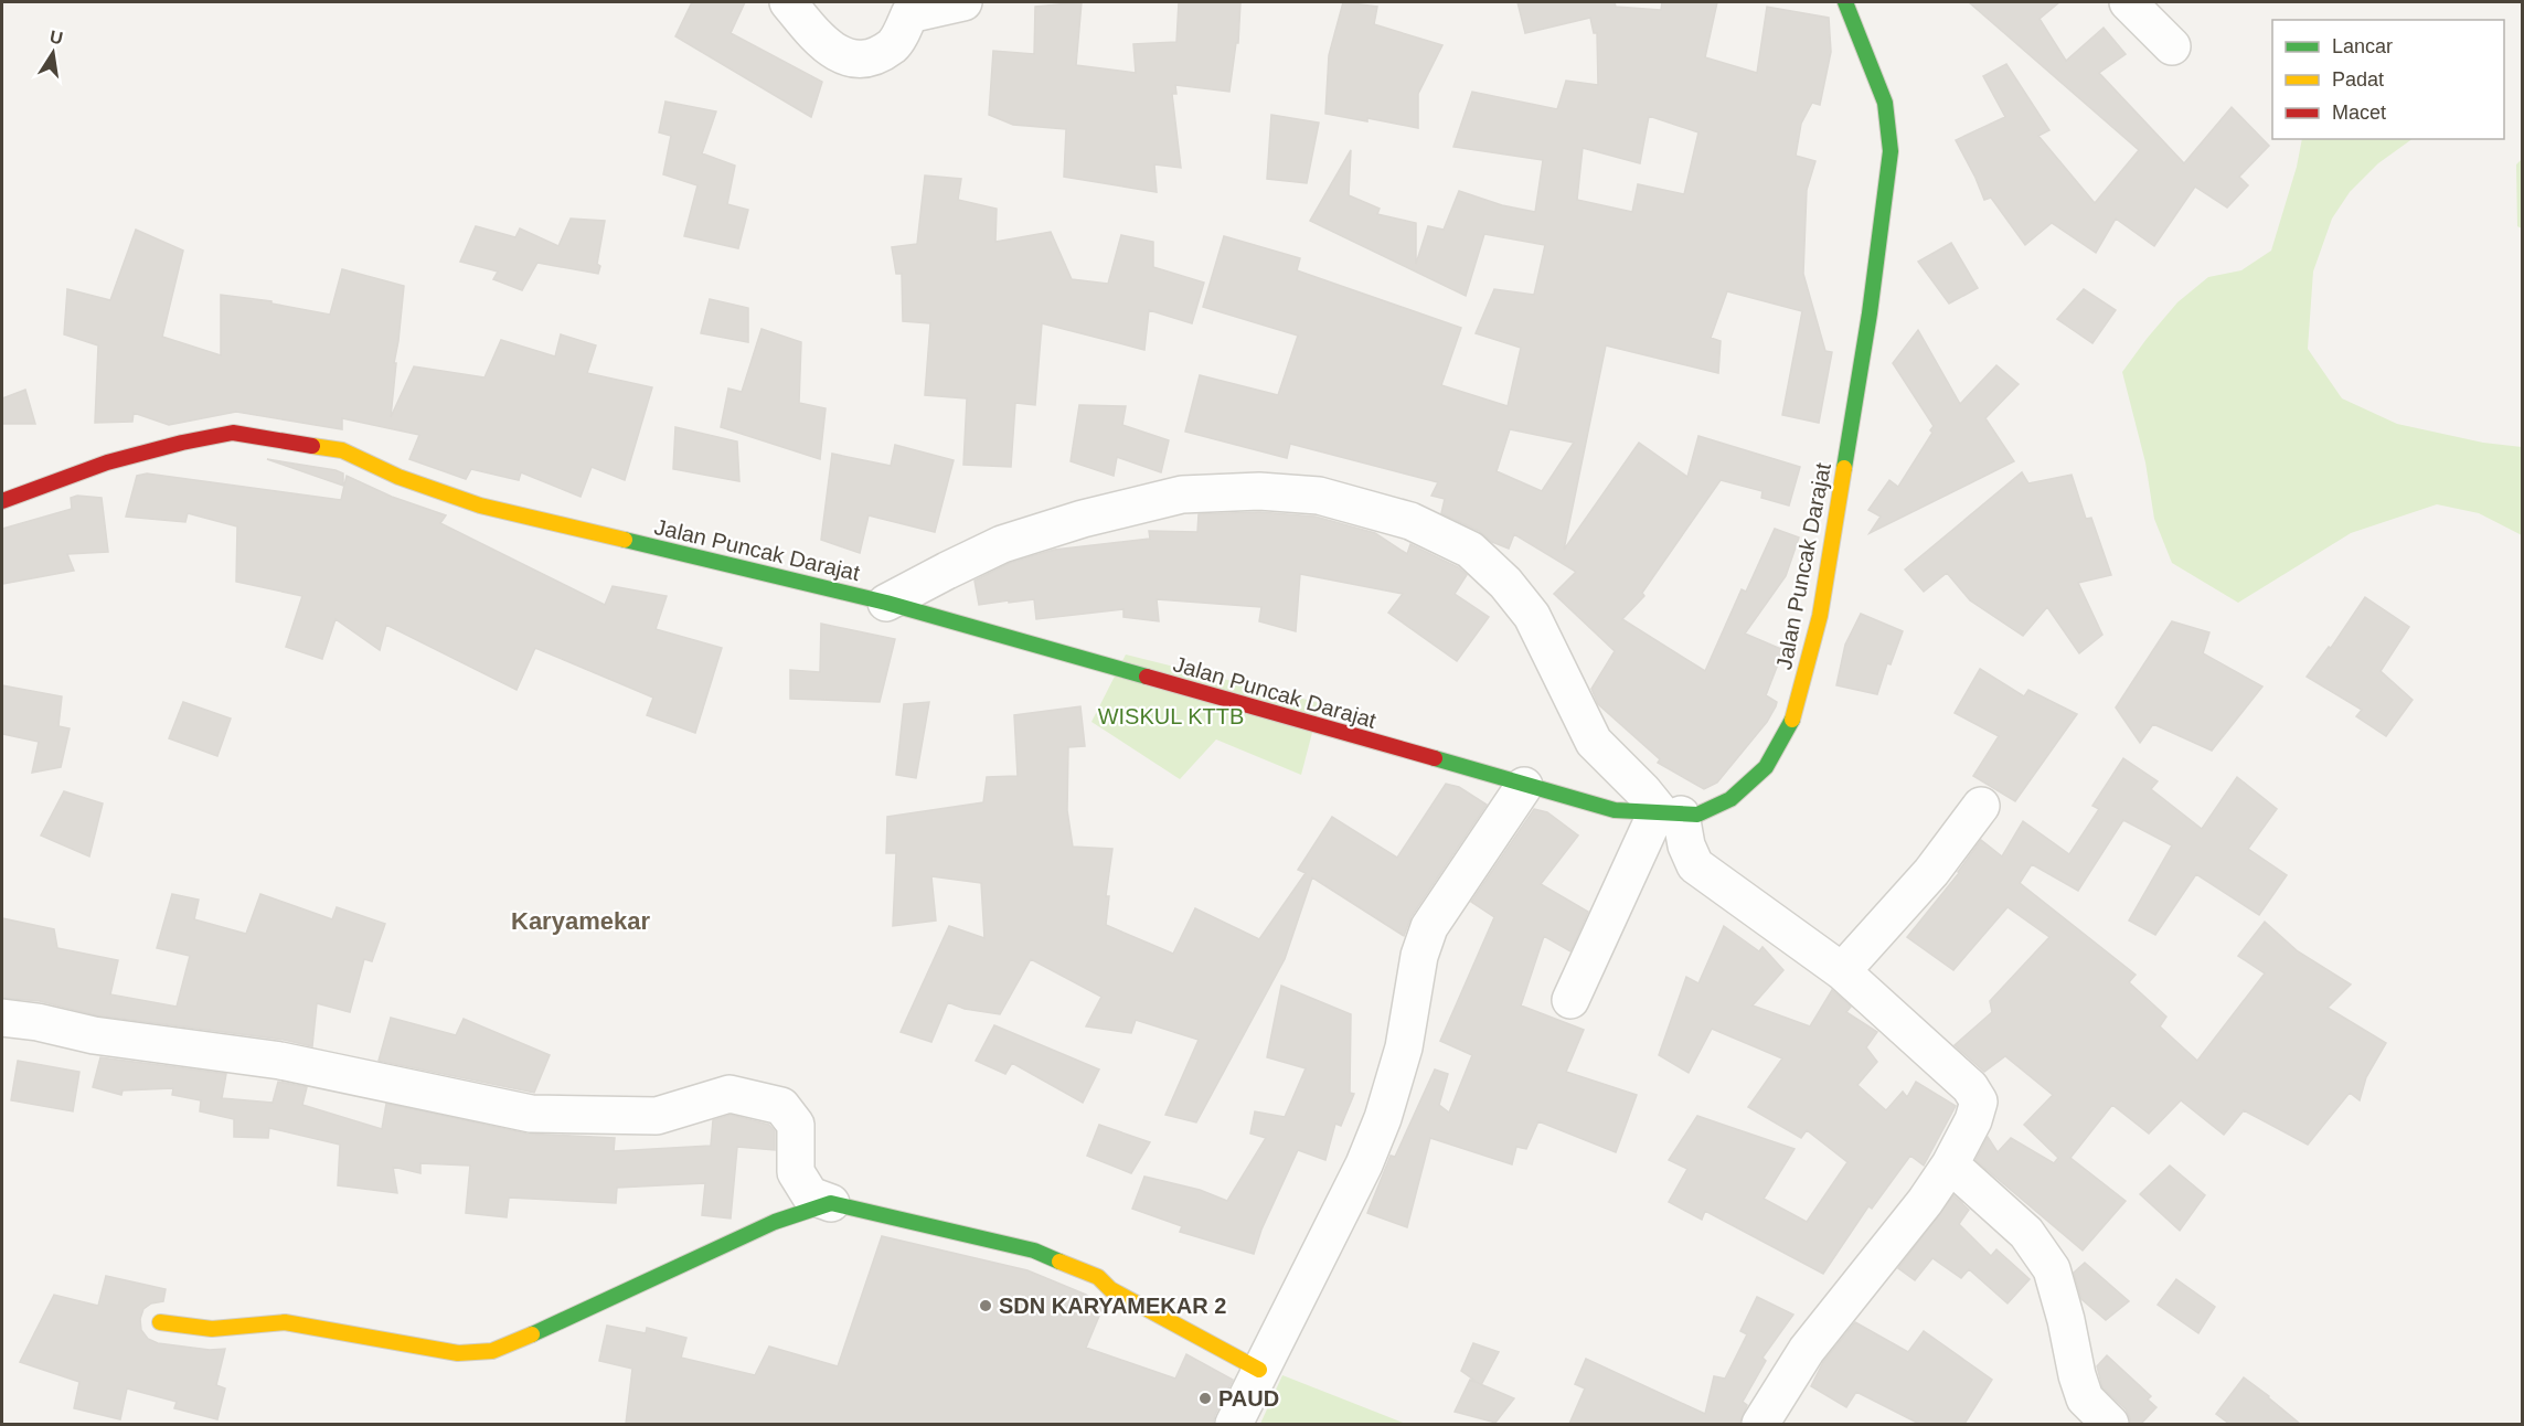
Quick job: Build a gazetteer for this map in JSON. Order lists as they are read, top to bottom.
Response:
{
  "streets": {
    "street": ["Jalan Puncak Darajat"]
  },
  "districts": ["Karyamekar"],
  "parks": ["WISKUL KTTB"],
  "places": ["SDN KARYAMEKAR 2", "PAUD"],
  "legend": ["Lancar", "Padat", "Macet"],
  "north": "top"
}
